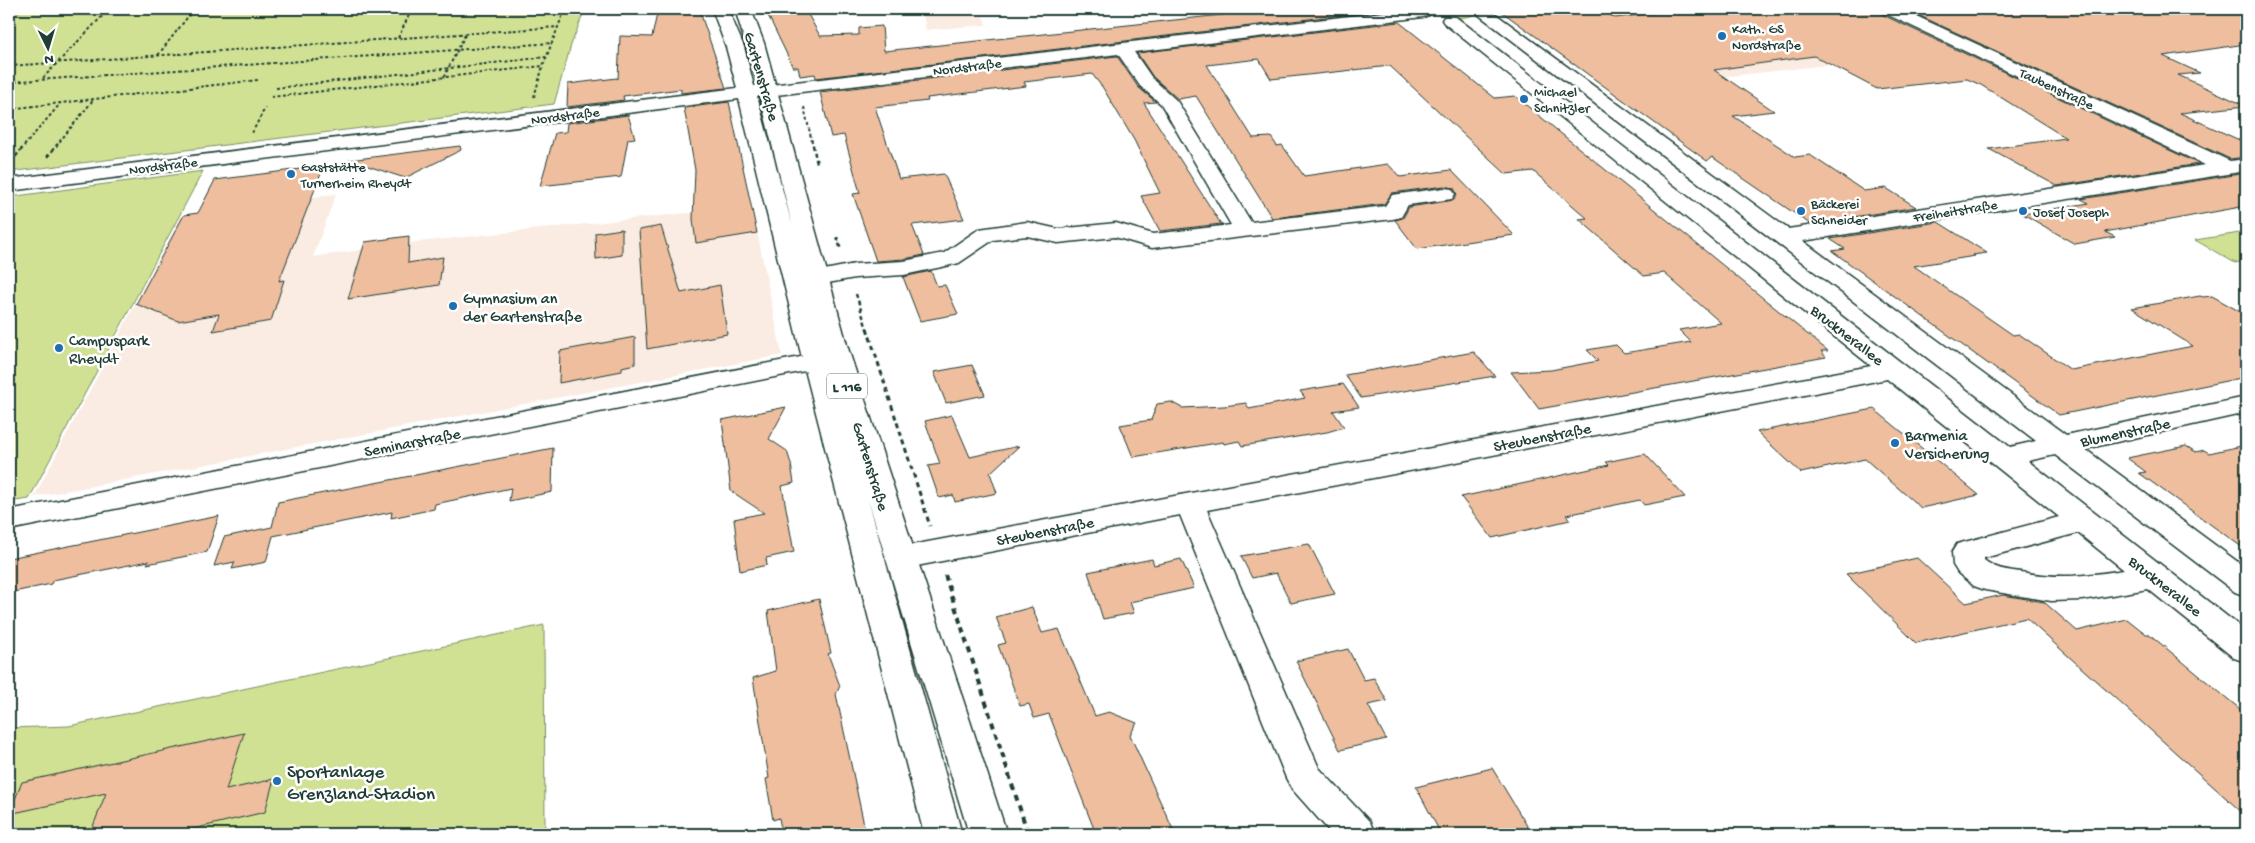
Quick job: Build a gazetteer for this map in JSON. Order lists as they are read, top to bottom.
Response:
{
  "streets": {
    "street": [
      "Nordstraße",
      "Gartenstraße",
      "Taubenstraße",
      "Freiheitstraße",
      "Brucknerallee",
      "L 116",
      "Blumenstraße",
      "Steubenstraße",
      "Seminarstraße"
    ]
  },
  "crossings": [
    ["Nordstraße", "Gartenstraße"],
    ["Nordstraße", "Brucknerallee"],
    ["Gartenstraße", "Steubenstraße"],
    ["Gartenstraße", "Seminarstraße"],
    ["Taubenstraße", "Freiheitstraße"],
    ["Brucknerallee", "Blumenstraße"],
    ["Brucknerallee", "Steubenstraße"]
  ],
  "places": [
    "Kath. GS Nordstraße",
    "Michael Schnitzler",
    "Gaststätte Turnerheim Rheydt",
    "Bäckerei Schneider",
    "Josef Joseph",
    "Gymnasium an der Gartenstraße",
    "Campuspark Rheydt",
    "Barmenia Versicherung",
    "Sportanlage Grenzland-Stadion"
  ],
  "north": "bottom"
}
